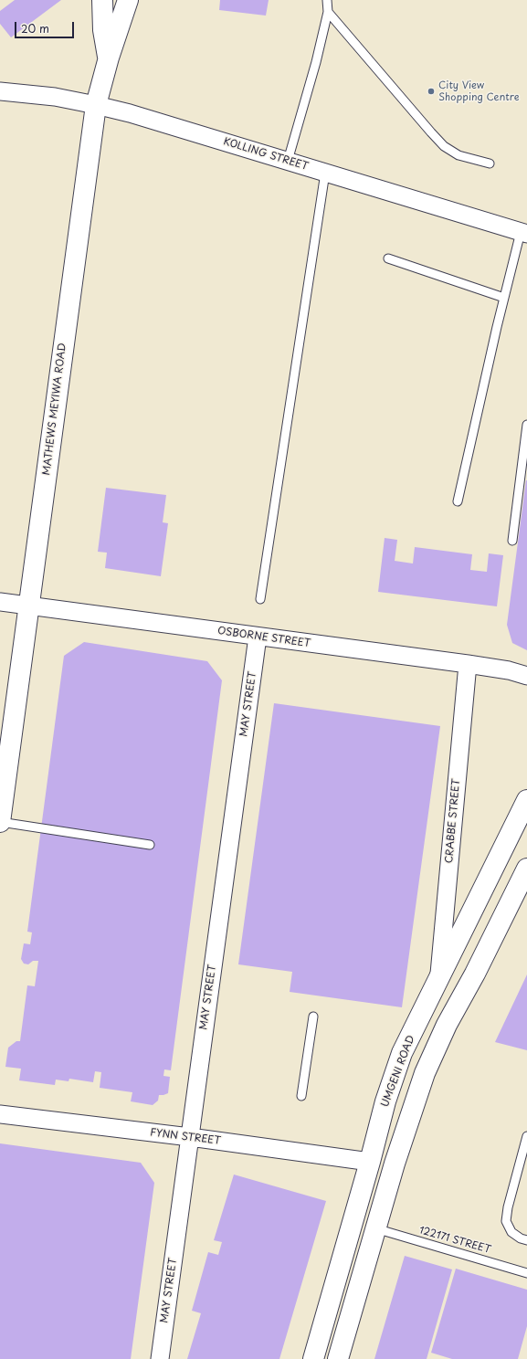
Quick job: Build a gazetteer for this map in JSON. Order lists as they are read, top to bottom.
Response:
{
  "streets": {
    "main road": ["MATHEWS MEYIWA ROAD", "UMGENI ROAD"],
    "street": [
      "KOLLING STREET",
      "OSBORNE STREET",
      "MAY STREET",
      "CRABBE STREET",
      "FYNN STREET"
    ],
    "lane": ["122171 STREET"]
  },
  "crossings": [
    ["KOLLING STREET", "MATHEWS MEYIWA ROAD"],
    ["MATHEWS MEYIWA ROAD", "OSBORNE STREET"],
    ["OSBORNE STREET", "MAY STREET"],
    ["OSBORNE STREET", "CRABBE STREET"],
    ["MAY STREET", "FYNN STREET"],
    ["CRABBE STREET", "UMGENI ROAD"],
    ["UMGENI ROAD", "FYNN STREET"]
  ],
  "places": ["City View Shopping Centre"],
  "scale_bar": "20 m"
}
